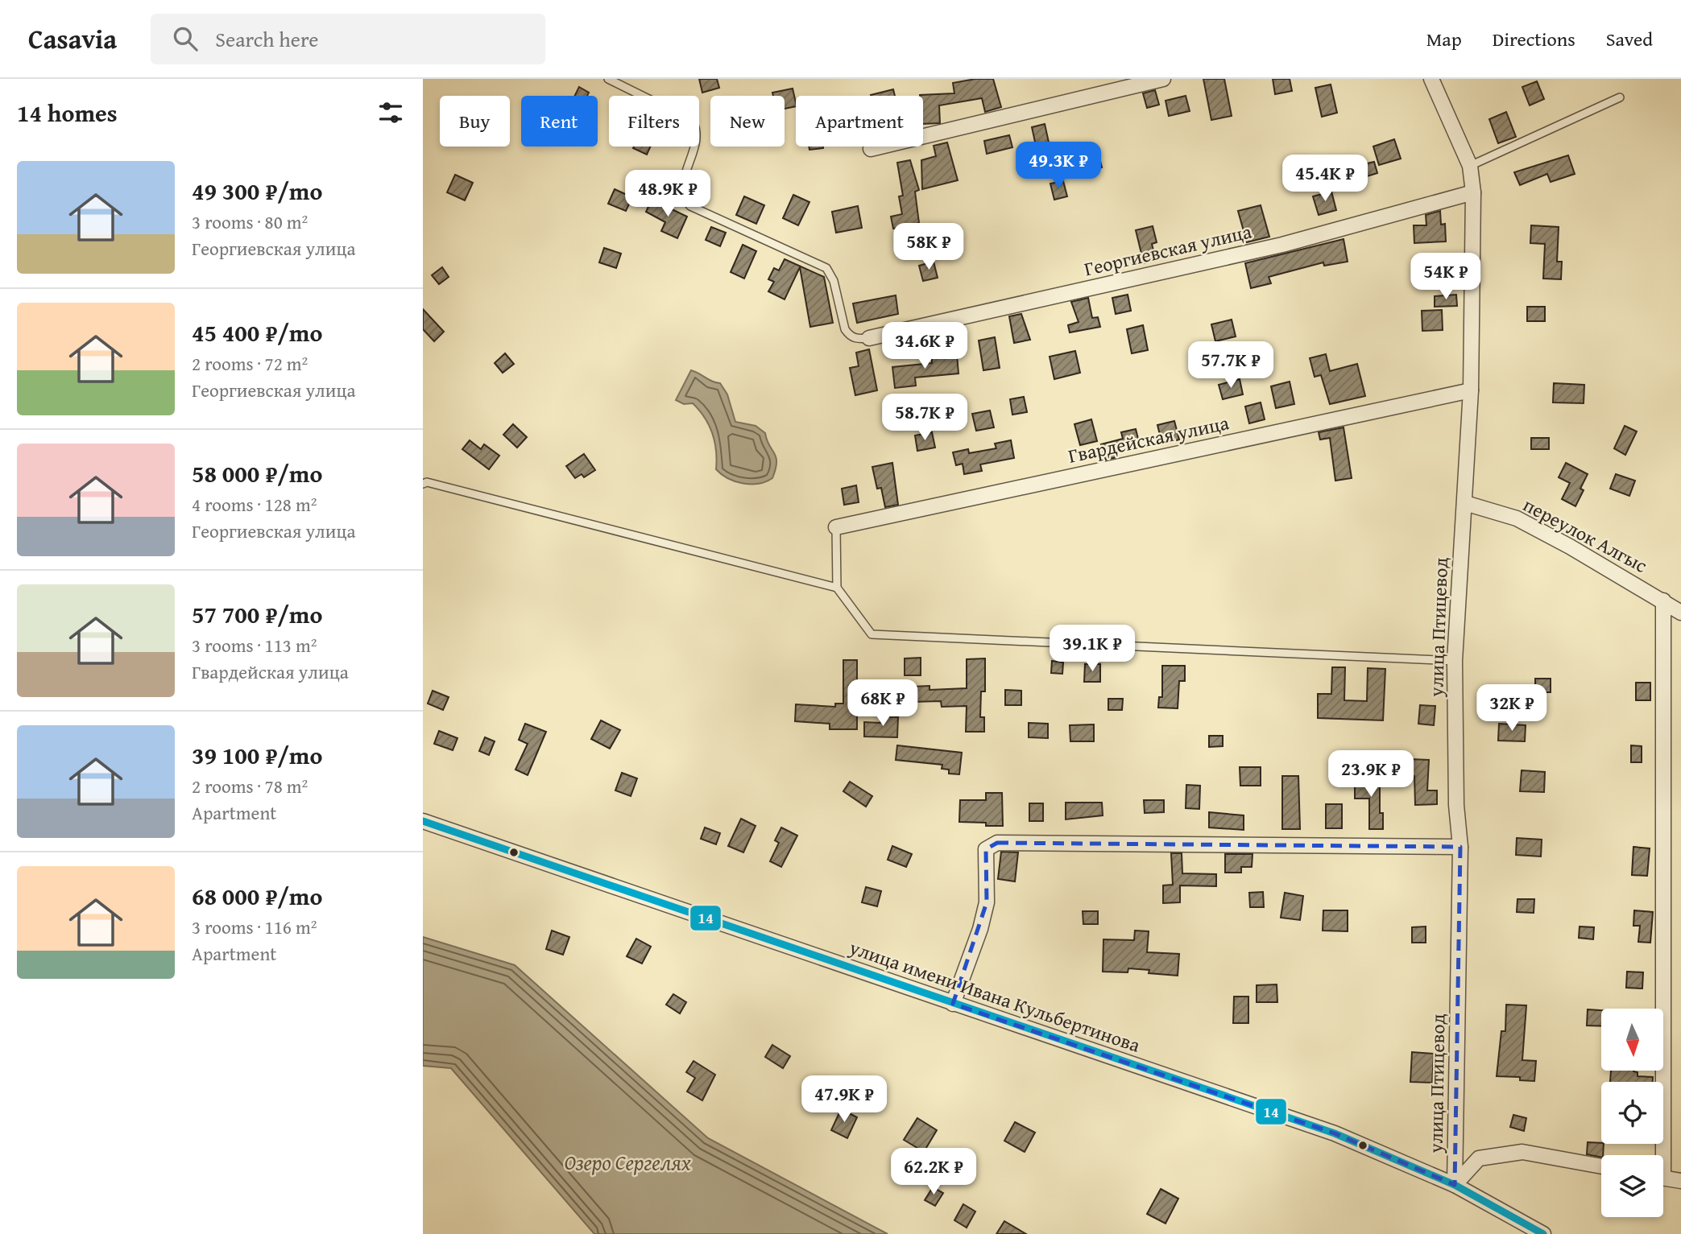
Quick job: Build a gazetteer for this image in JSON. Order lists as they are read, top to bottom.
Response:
{
  "streets": {
    "street": [
      "Георгиевская улица",
      "Гвардейская улица",
      "переулок Алгыс",
      "улица Птицевод",
      "улица имени Ивана Кульбертинова"
    ]
  },
  "crossings": [
    ["Георгиевская улица", "улица Птицевод"],
    ["Гвардейская улица", "улица Птицевод"],
    ["переулок Алгыс", "улица Птицевод"],
    ["улица Птицевод", "улица имени Ивана Кульбертинова"]
  ],
  "water": ["Озеро Сергелях"],
  "lines": ["transit line 14"],
  "north": "bottom",
  "page": {
    "header": "Casavia",
    "search": "Search here",
    "nav": ["Map", "Directions", "Saved"],
    "heading": "14 homes",
    "chip": [
      "Buy",
      "Rent",
      "Filters",
      "New",
      "Apartment"
    ],
    "price": [
      "49.3K ₽",
      "45.4K ₽",
      "48.9K ₽",
      "58K ₽",
      "54K ₽",
      "34.6K ₽",
      "57.7K ₽",
      "58.7K ₽",
      "39.1K ₽",
      "68K ₽",
      "32K ₽",
      "23.9K ₽",
      "47.9K ₽",
      "62.2K ₽"
    ],
    "list": [
      {
        "name": "49 300 ₽/mo",
        "note": "3 rooms · 80 m² · Георгиевская улица"
      },
      {
        "name": "45 400 ₽/mo",
        "note": "2 rooms · 72 m² · Георгиевская улица"
      },
      {
        "name": "58 000 ₽/mo",
        "note": "4 rooms · 128 m² · Георгиевская улица"
      },
      {
        "name": "57 700 ₽/mo",
        "note": "3 rooms · 113 m² · Гвардейская улица"
      },
      {
        "name": "39 100 ₽/mo",
        "note": "2 rooms · 78 m² · Apartment"
      },
      {
        "name": "68 000 ₽/mo",
        "note": "3 rooms · 116 m² · Apartment"
      }
    ]
  }
}
